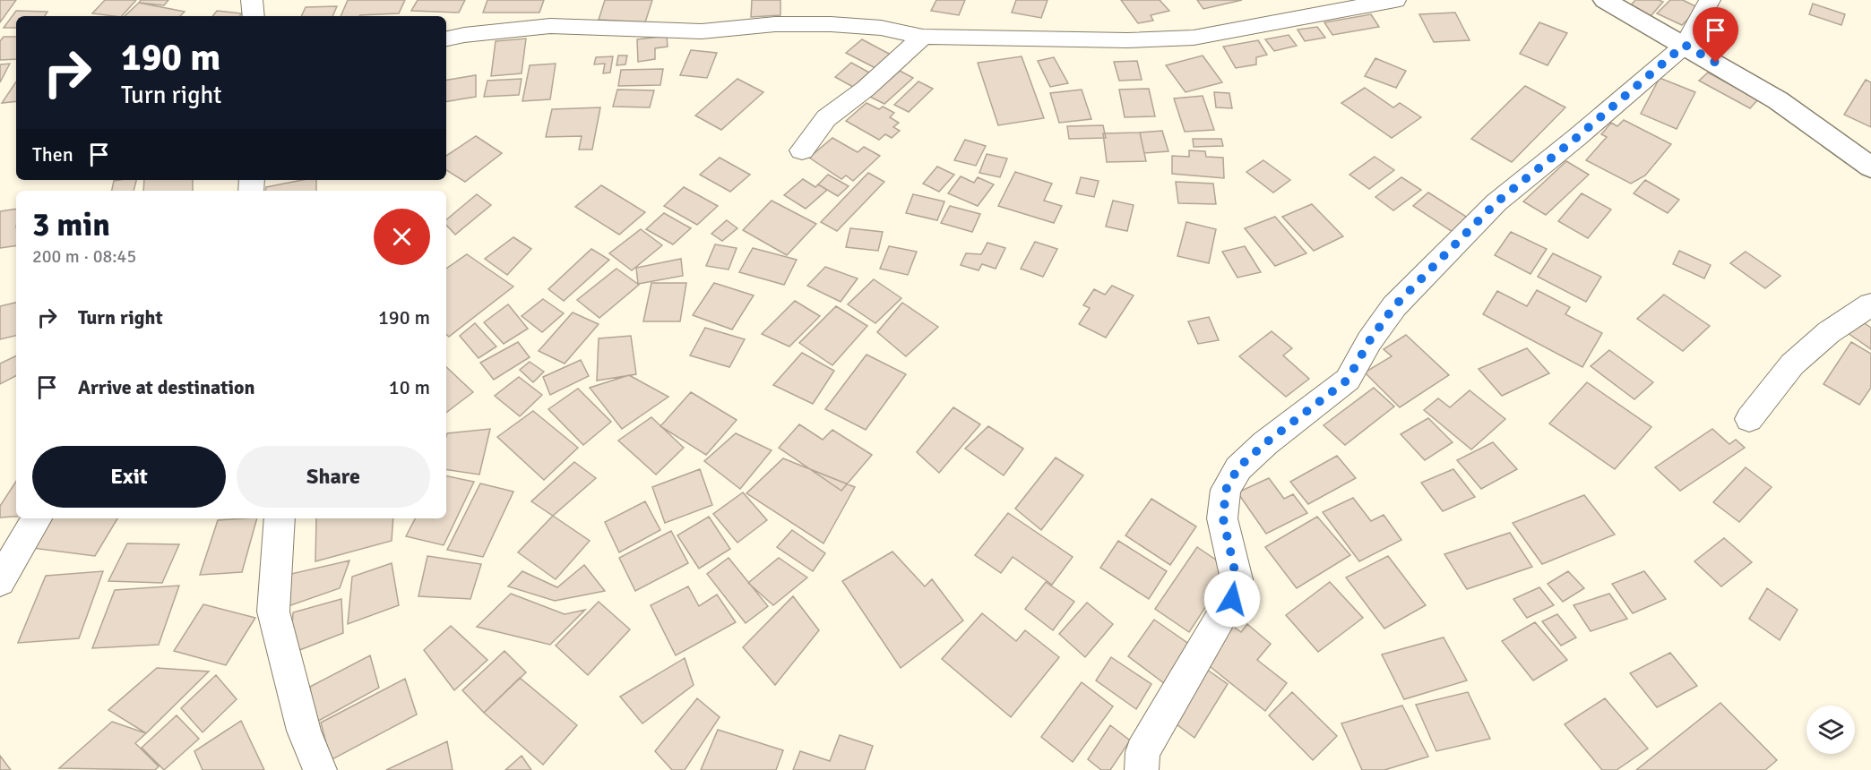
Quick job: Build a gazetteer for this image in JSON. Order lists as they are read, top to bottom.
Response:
{
  "page": {
    "turn": ["190 m", "Turn right"],
    "then": "Then",
    "heading": ["3 min", "200 m · 08:45"],
    "list": [
      {
        "name": "Turn right",
        "value": "190 m"
      },
      {
        "name": "Arrive at destination",
        "value": "10 m"
      }
    ],
    "buttons": ["Exit", "Share"]
  }
}
